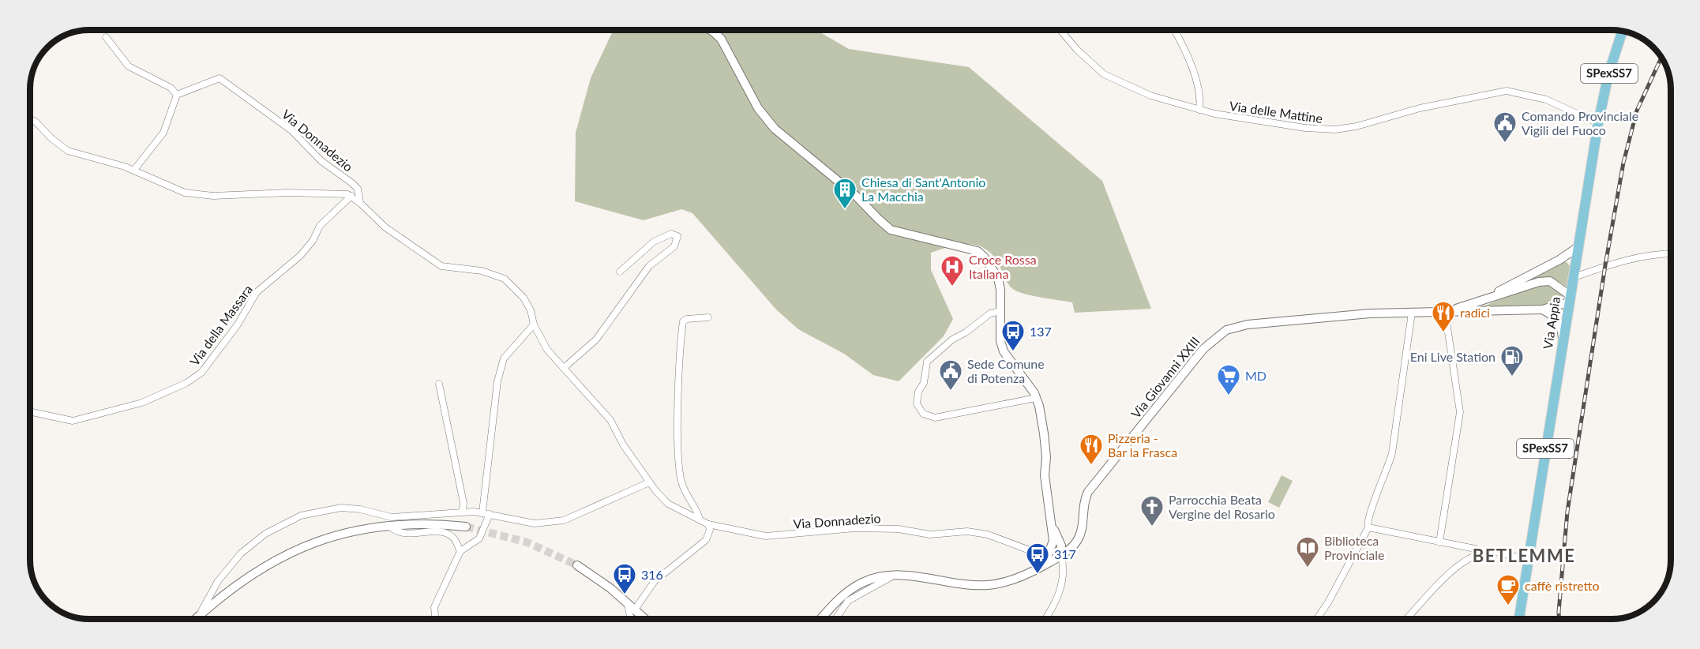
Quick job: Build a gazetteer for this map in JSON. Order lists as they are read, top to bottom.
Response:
{
  "streets": {
    "main road": ["SPexSS7", "Via Appia", "Via Giovanni XXIII"],
    "street": ["Via delle Mattine", "Via Donnadezio", "Via della Massara"]
  },
  "crossings": [
    ["Via delle Mattine", "Via Appia"],
    ["Via Donnadezio", "Via della Massara"]
  ],
  "districts": ["BETLEMME"],
  "places": {
    "public building": ["Comando Provinciale Vigili del Fuoco", "Sede Comune di Potenza"],
    "building": ["Chiesa di Sant'Antonio La Macchia"],
    "hospital": ["Croce Rossa Italiana"],
    "restaurant": ["radici", "Pizzeria - Bar la Frasca"],
    "bus stop": ["137", "317", "316"],
    "fuel station": ["Eni Live Station"],
    "supermarket": ["MD"],
    "church": ["Parrocchia Beata Vergine del Rosario"],
    "library": ["Biblioteca Provinciale"],
    "cafe": ["caffè ristretto"]
  }
}
